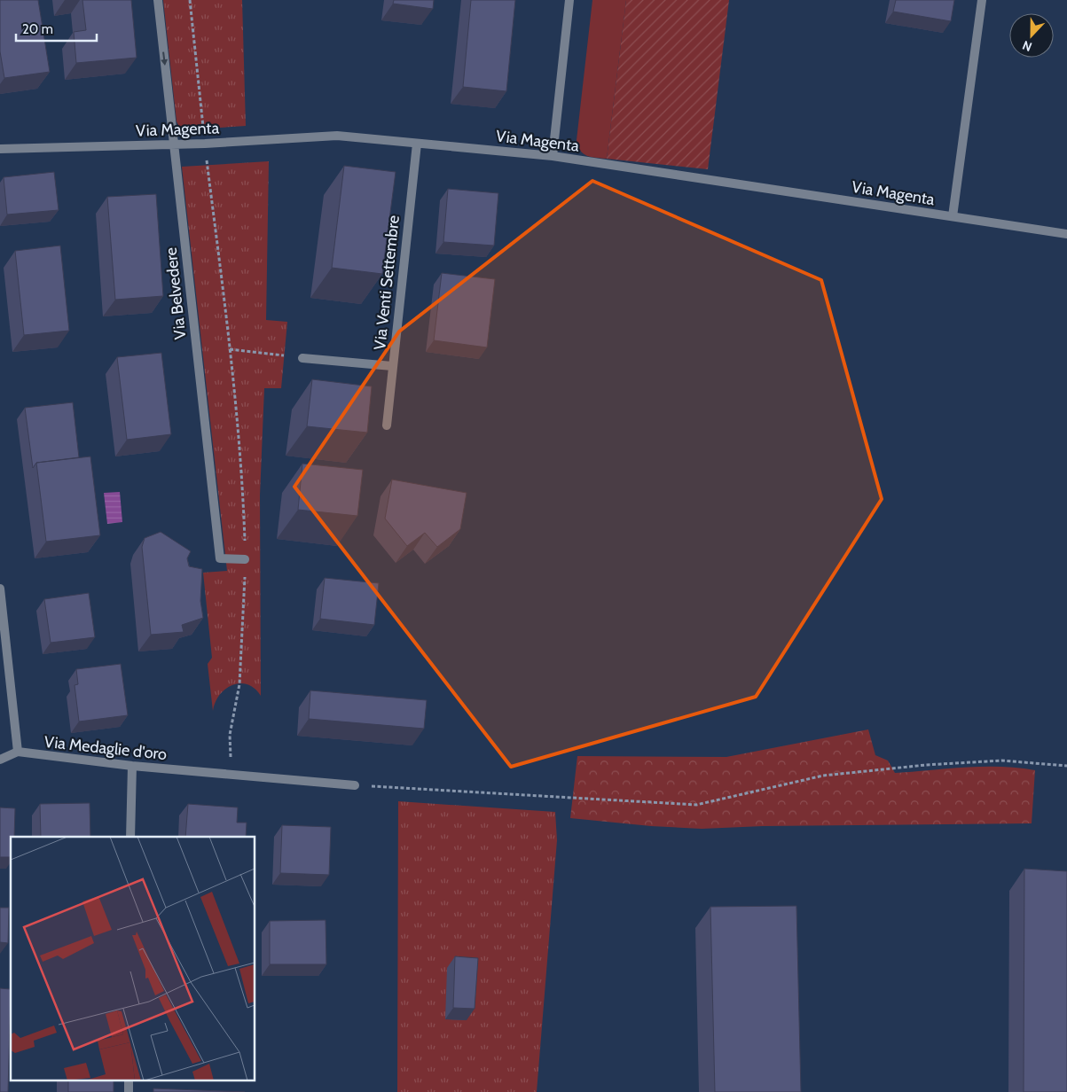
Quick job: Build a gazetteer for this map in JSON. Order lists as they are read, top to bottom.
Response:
{
  "streets": {
    "street": [
      "Via Magenta",
      "Via Venti Settembre",
      "Via Belvedere",
      "Via Medaglie d'oro"
    ]
  },
  "crossings": [
    ["Via Magenta", "Via Venti Settembre"],
    ["Via Magenta", "Via Belvedere"]
  ],
  "scale_bar": "20 m",
  "north": "bottom"
}
